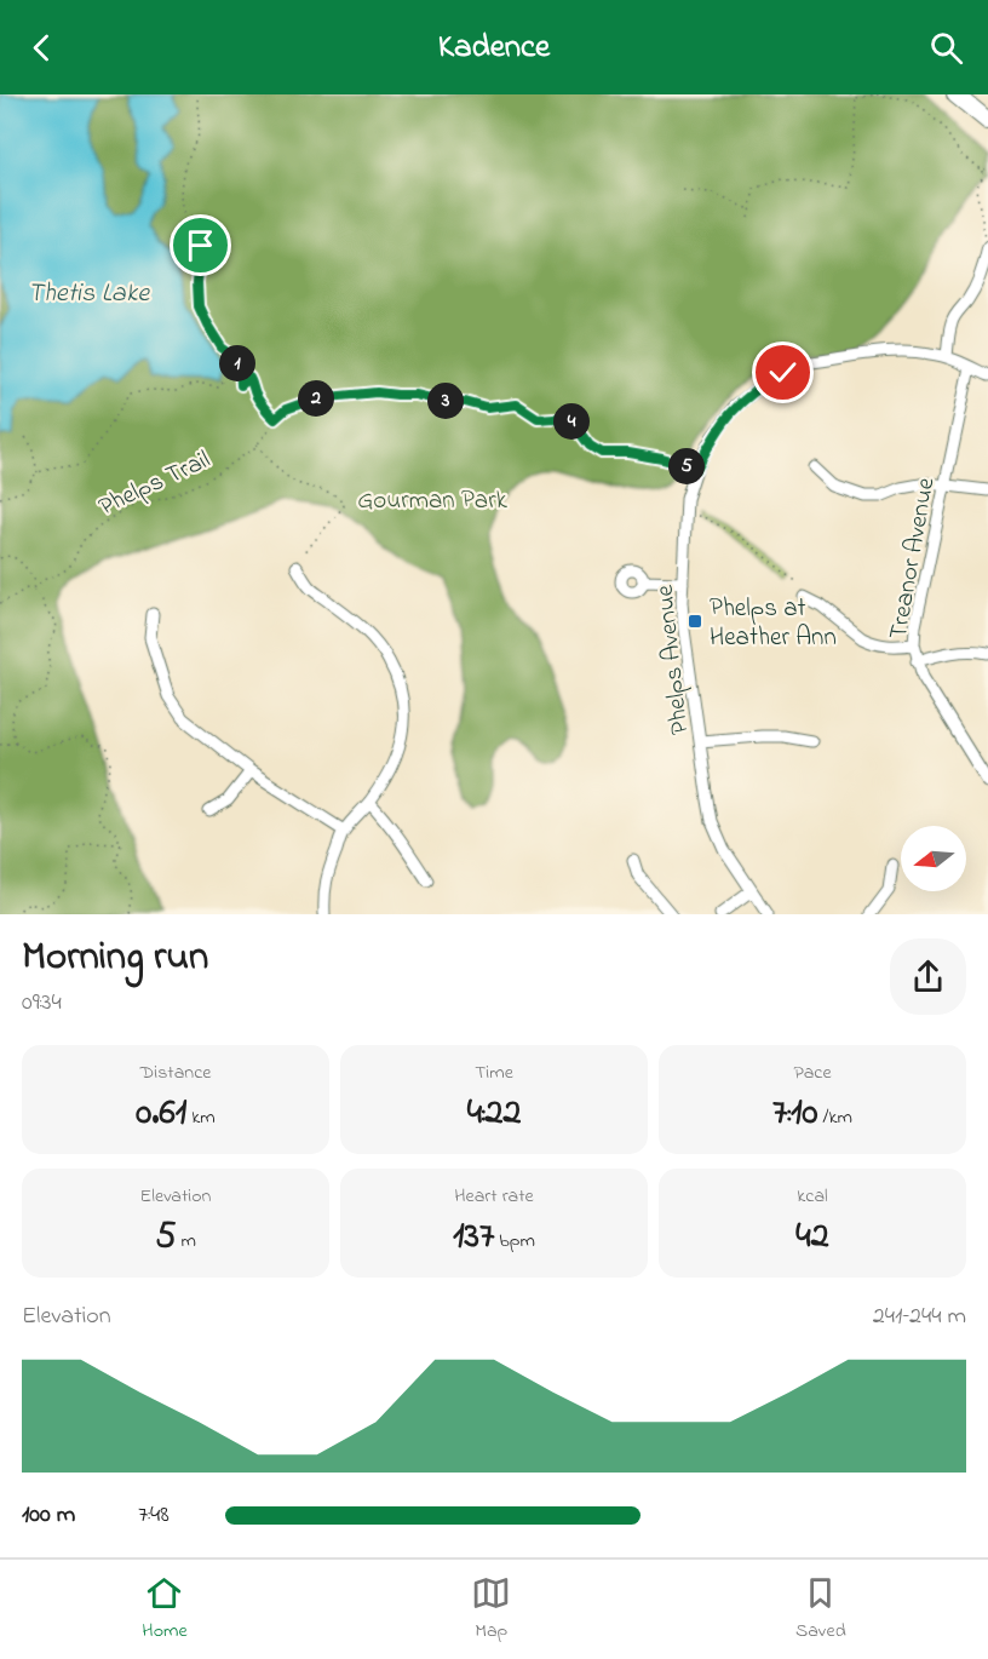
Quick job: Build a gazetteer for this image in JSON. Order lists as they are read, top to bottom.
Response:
{
  "streets": {
    "street": ["Treanor Avenue", "Phelps Avenue"],
    "path": ["Phelps Trail"]
  },
  "crossings": [
    ["Phelps Trail", "Phelps Avenue"],
    ["Treanor Avenue", "Phelps Avenue"]
  ],
  "water": ["Thetis Lake"],
  "parks": ["Gourman Park"],
  "places": {
    "transit": ["Phelps at Heather Ann"]
  },
  "north": "left",
  "page": {
    "header": "Kadence",
    "pins": [
      "1",
      "2",
      "3",
      "4",
      "5"
    ],
    "heading": ["Morning run", "09:34"],
    "stats": [
      ["Distance", "0.61 km"],
      ["Time", "4:22"],
      ["Pace", "7:10 /km"],
      ["Elevation", "5 m"],
      ["Heart rate", "137 bpm"],
      ["kcal", "42"]
    ],
    "chart": ["Elevation", "241–244 m"],
    "list": [
      {
        "name": "100 m",
        "note": "7:48"
      }
    ],
    "tabs": ["Home", "Map", "Saved"]
  }
}
